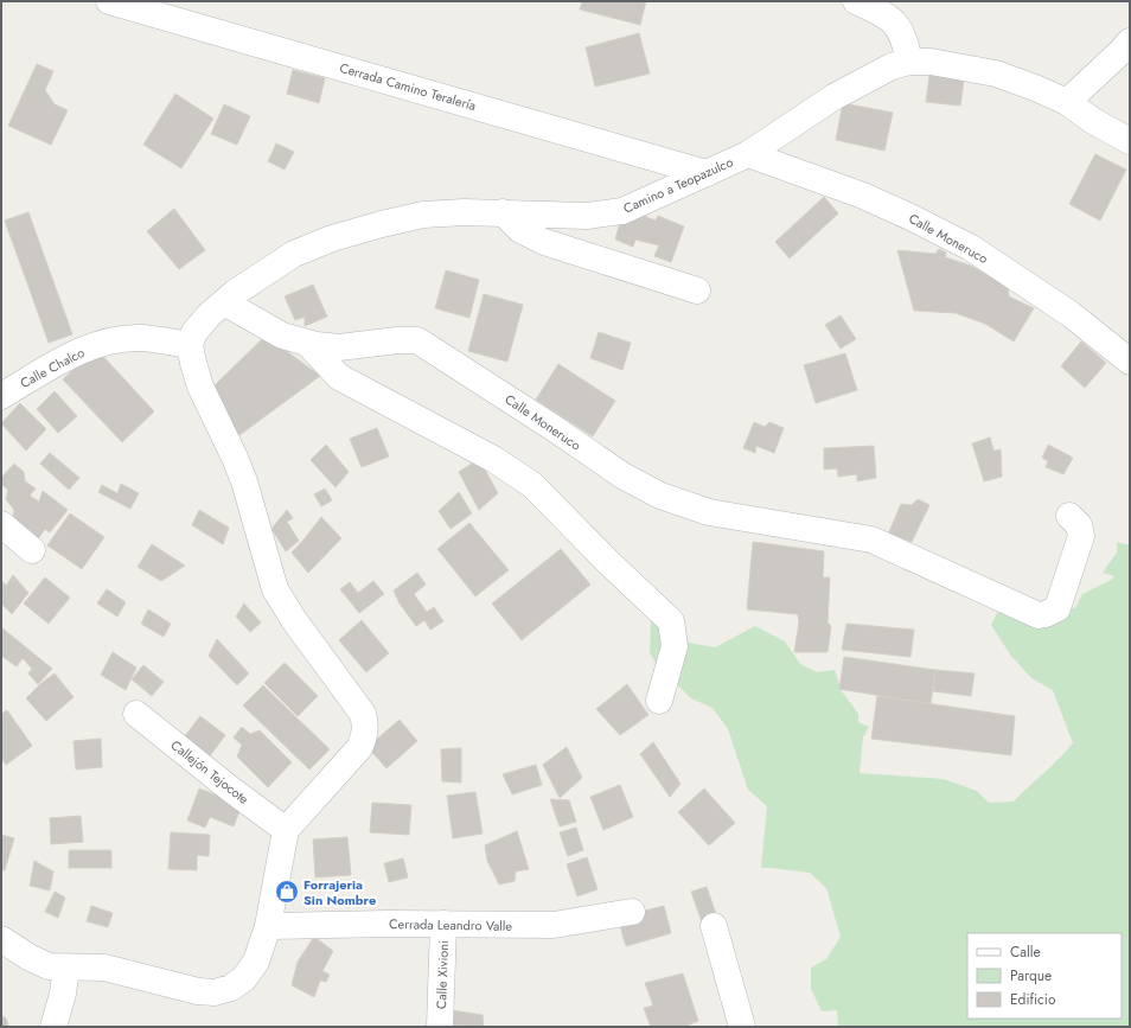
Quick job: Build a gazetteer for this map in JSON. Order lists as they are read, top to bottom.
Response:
{
  "streets": {
    "street": [
      "Cerrada Camino Teralería",
      "Camino a Teopazulco",
      "Calle Moneruco",
      "Calle Chalco",
      "Callejón Tejocote",
      "Cerrada Leandro Valle",
      "Calle Xivioni"
    ]
  },
  "crossings": [
    ["Cerrada Camino Teralería", "Camino a Teopazulco"],
    ["Camino a Teopazulco", "Calle Moneruco"],
    ["Camino a Teopazulco", "Calle Chalco"],
    ["Cerrada Leandro Valle", "Calle Xivioni"]
  ],
  "places": {
    "shop": ["Forrajeria Sin Nombre"]
  },
  "legend": ["Calle", "Parque", "Edificio"]
}
